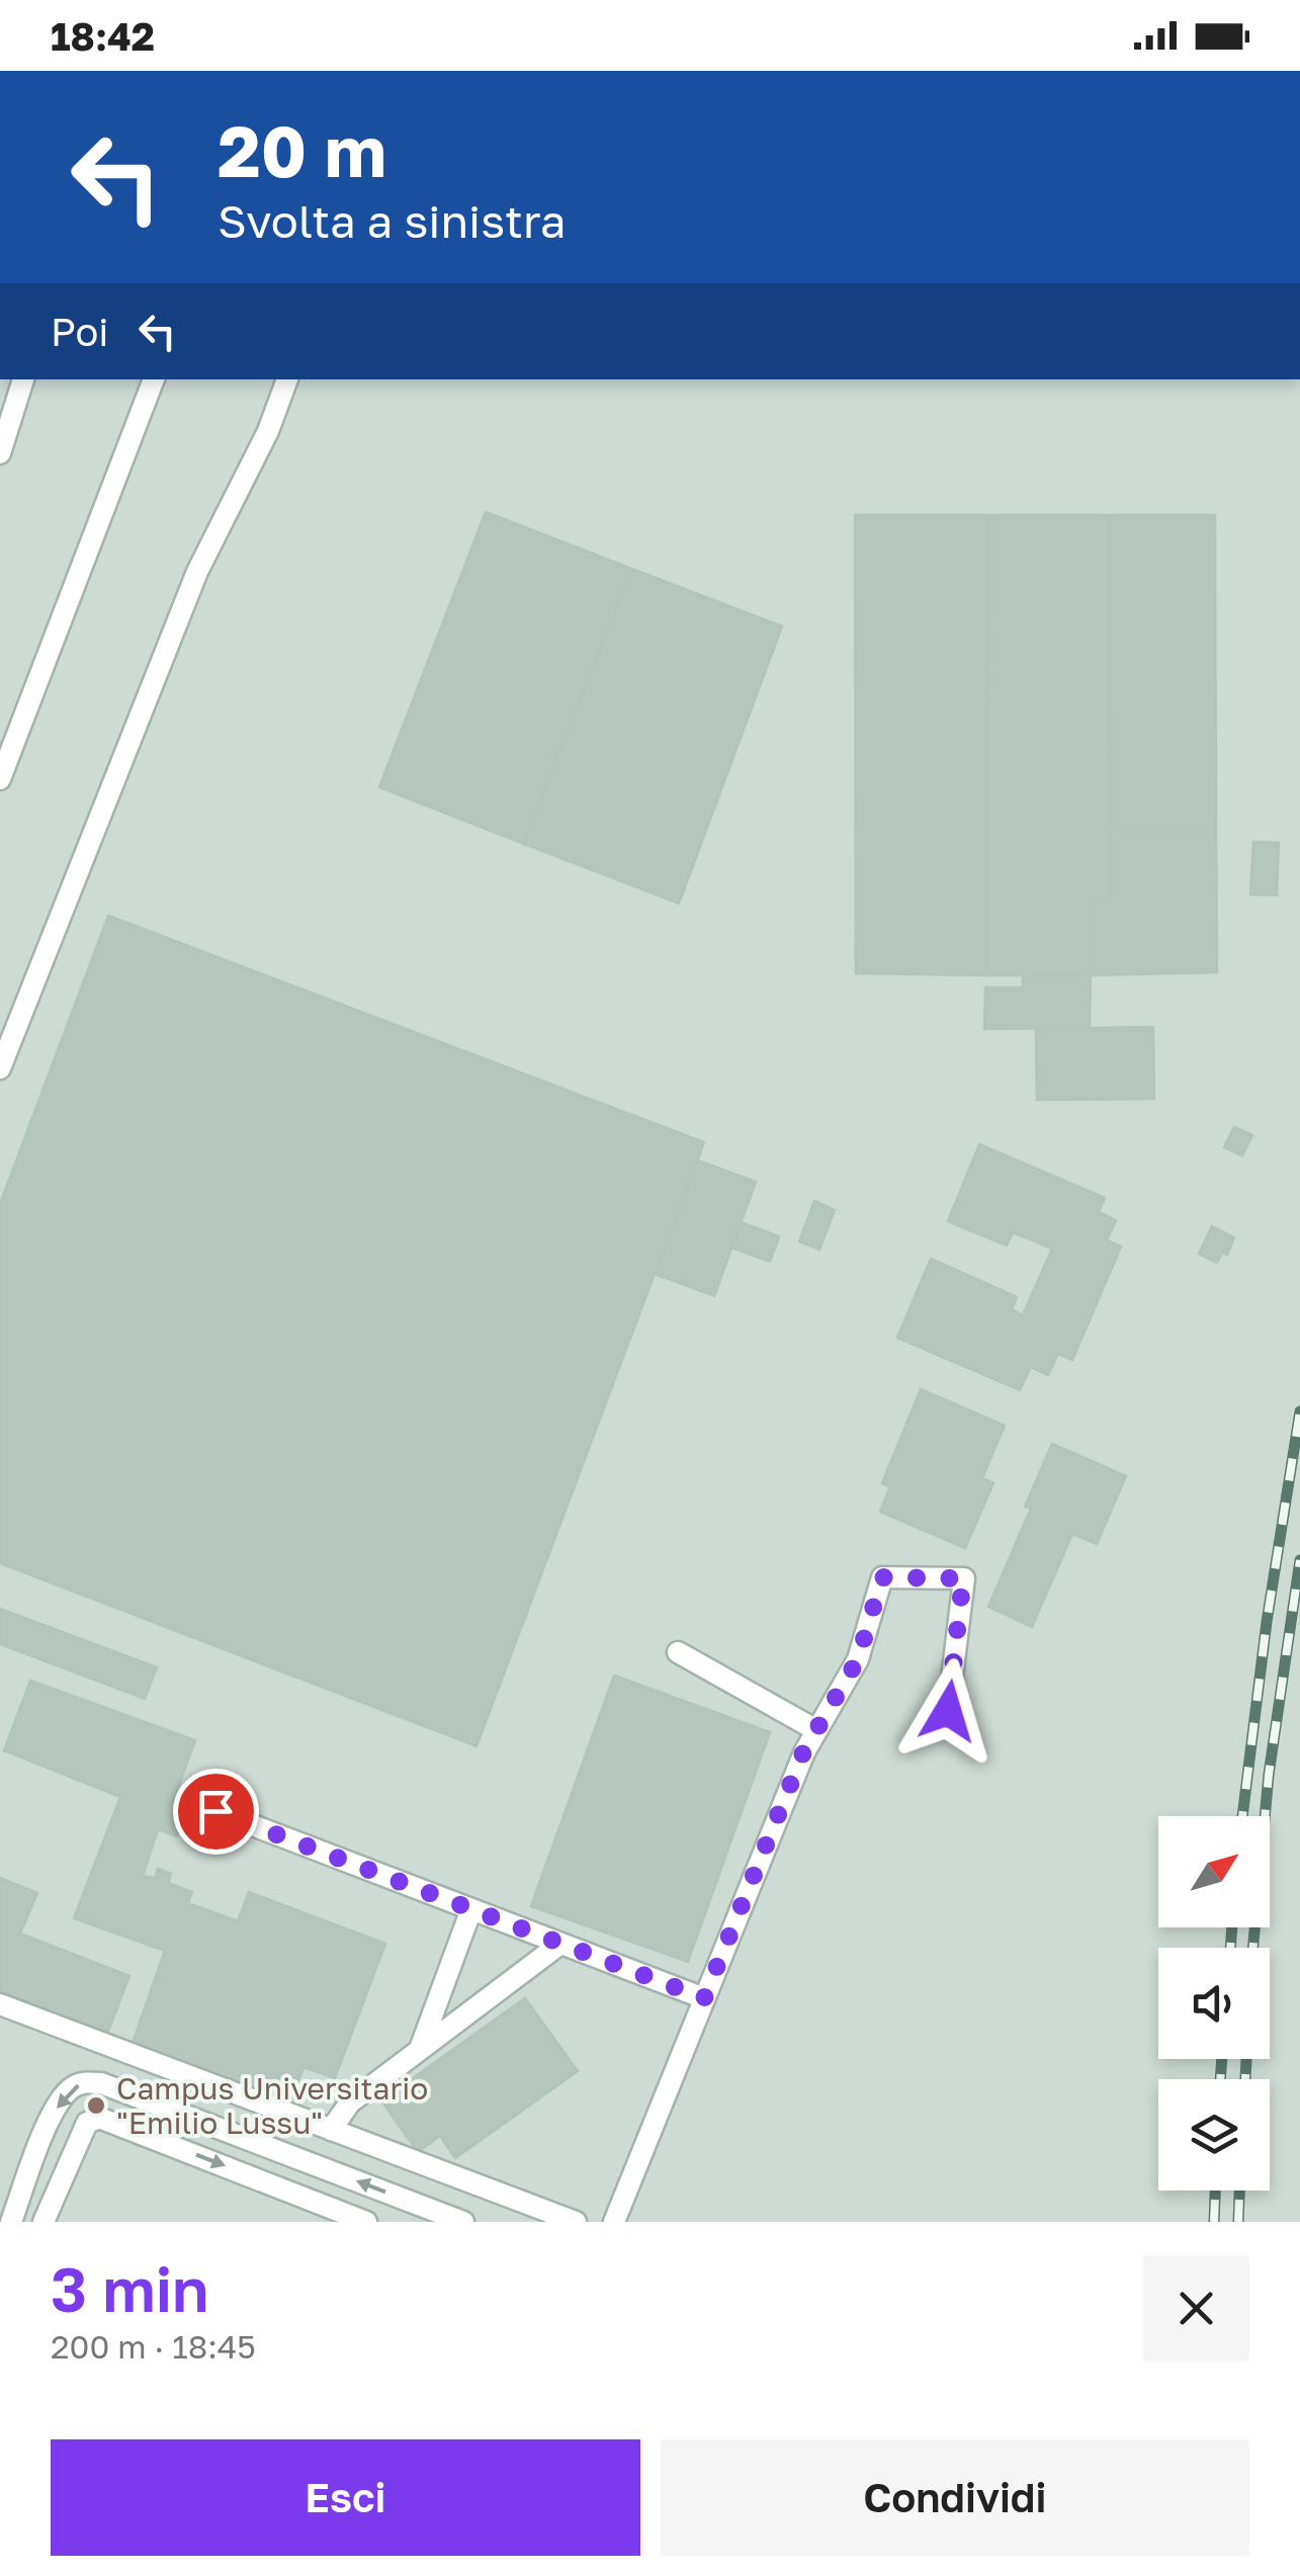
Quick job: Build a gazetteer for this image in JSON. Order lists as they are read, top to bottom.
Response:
{
  "places": ["Campus Universitario \"Emilio Lussu\""],
  "north": "top right",
  "page": {
    "status": "18:42",
    "turn": ["20 m", "Svolta a sinistra"],
    "then": "Poi",
    "heading": ["3 min", "200 m · 18:45"],
    "buttons": ["Esci", "Condividi"]
  }
}
